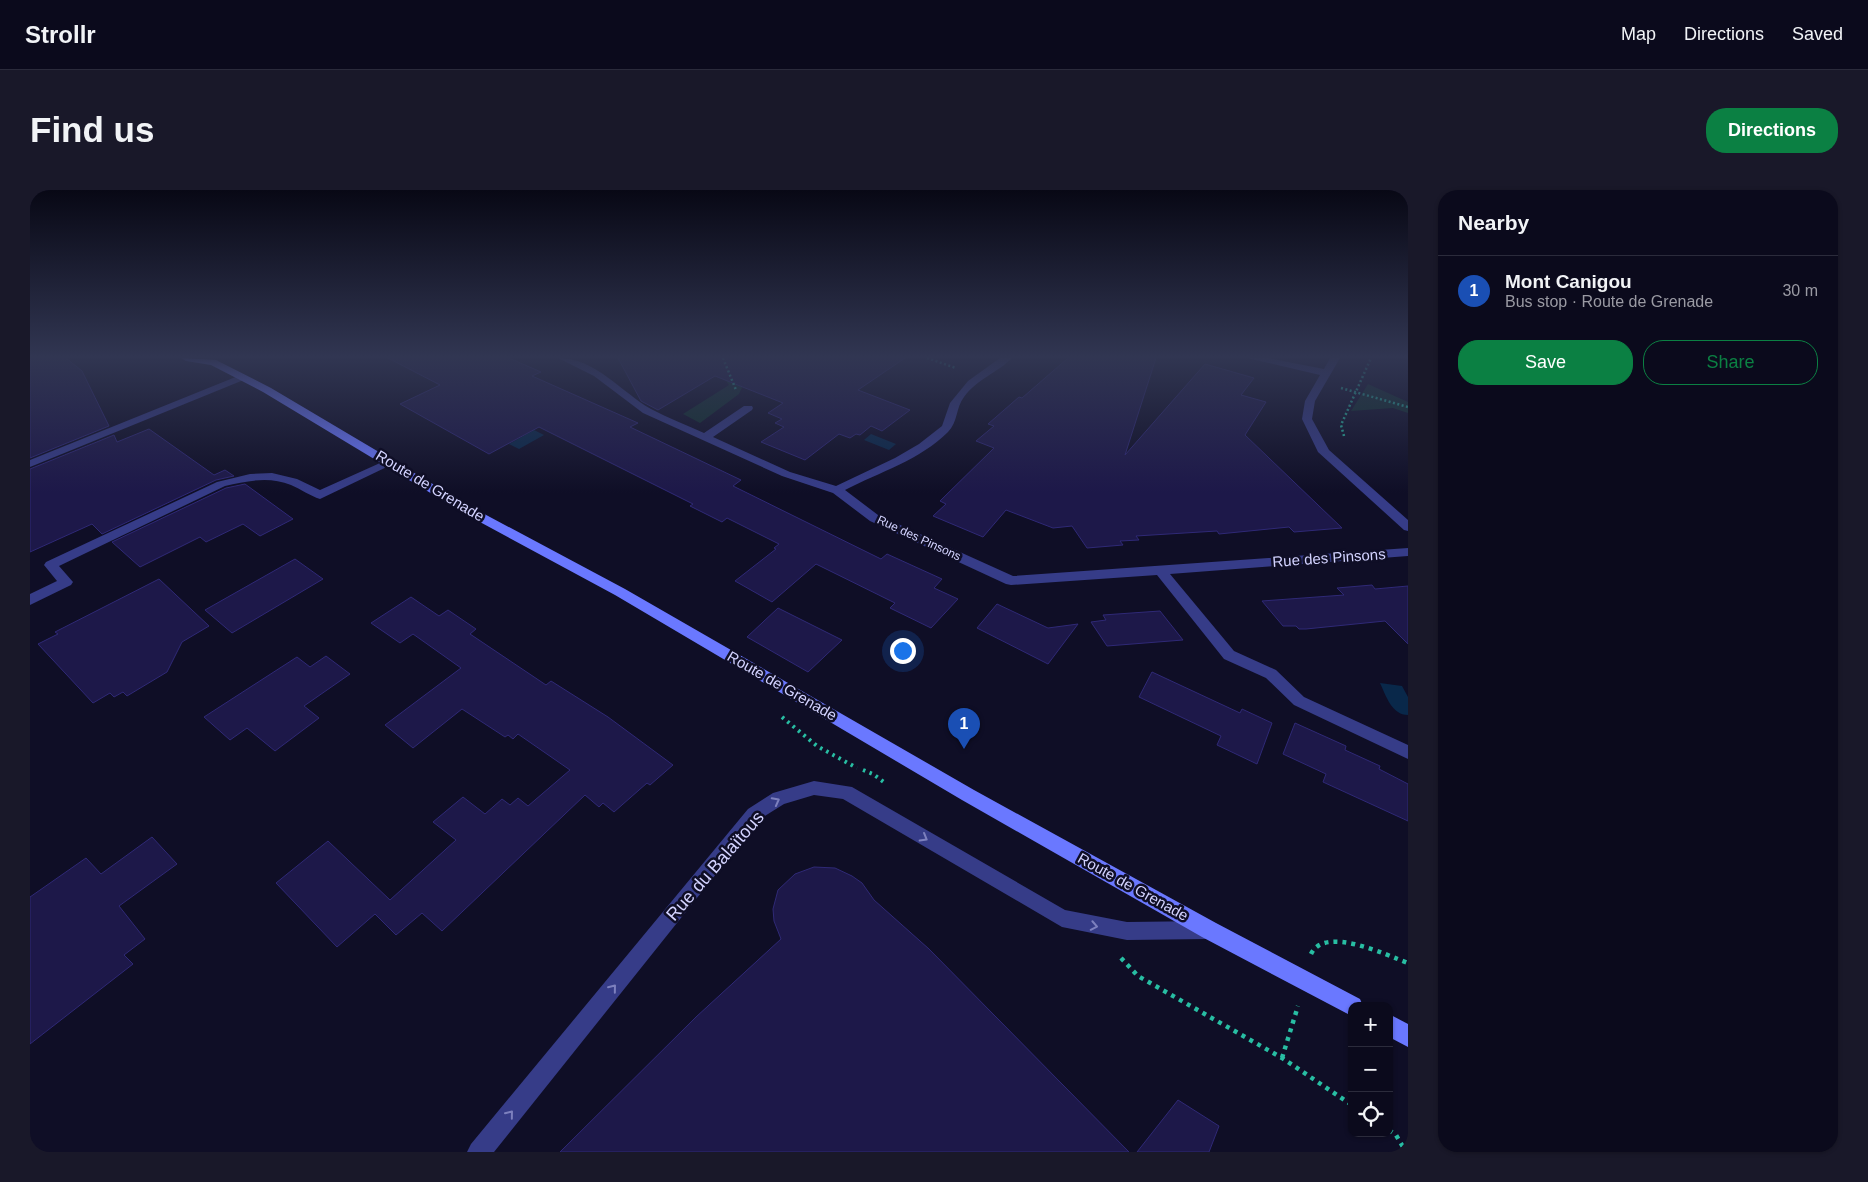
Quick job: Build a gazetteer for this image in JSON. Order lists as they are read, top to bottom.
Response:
{
  "streets": {
    "main road": ["Route de Grenade"],
    "street": ["Rue des Pinsons", "Rue du Balaïtous"]
  },
  "crossings": [
    ["Route de Grenade", "Rue du Balaïtous"]
  ],
  "page": {
    "header": "Strollr",
    "nav": ["Map", "Directions", "Saved"],
    "buttons": [
      "Directions",
      ["Save", "Share"]
    ],
    "title": "Find us",
    "heading": "Nearby",
    "list": [
      {
        "mark": "1",
        "name": "Mont Canigou",
        "note": "Bus stop · Route de Grenade",
        "value": "30 m"
      }
    ],
    "pins": "1",
    "map_buttons": ["+", "−"]
  }
}
